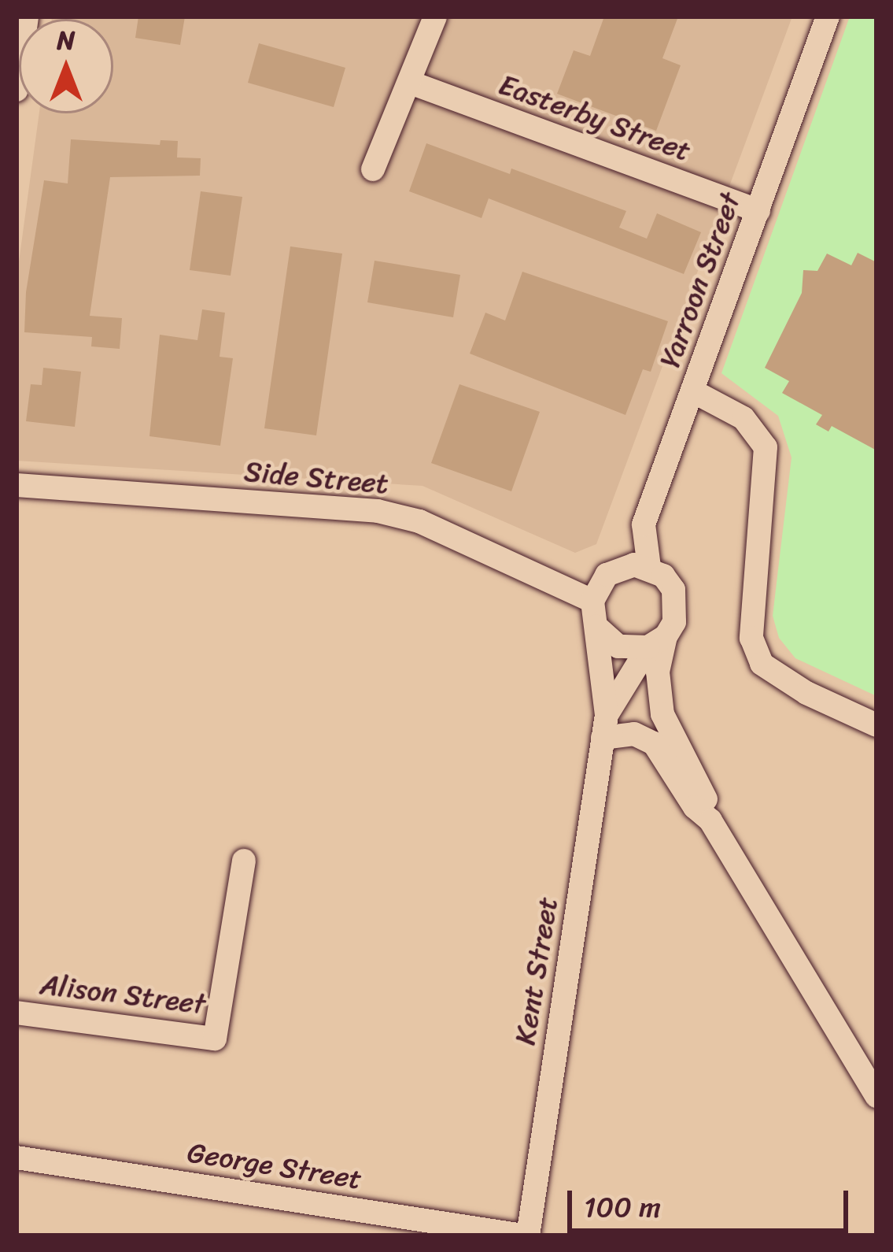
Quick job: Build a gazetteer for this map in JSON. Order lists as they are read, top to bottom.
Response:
{
  "streets": {
    "street": [
      "Easterby Street",
      "Yarroon Street",
      "Side Street",
      "Kent Street",
      "Alison Street",
      "George Street"
    ]
  },
  "crossings": [
    ["Easterby Street", "Yarroon Street"],
    ["Yarroon Street", "Side Street"],
    ["Yarroon Street", "Kent Street"],
    ["Side Street", "Kent Street"],
    ["Kent Street", "George Street"]
  ],
  "scale_bar": "100 m",
  "north": "top"
}
